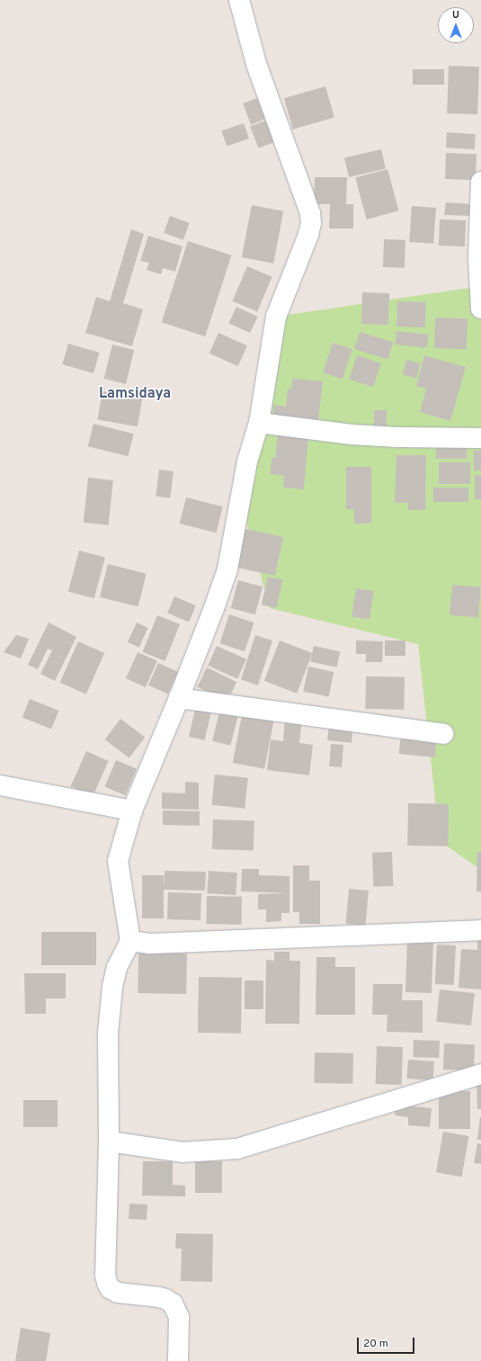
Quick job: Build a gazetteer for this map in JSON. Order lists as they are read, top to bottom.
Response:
{
  "districts": ["Lamsidaya"],
  "scale_bar": "20 m",
  "north": "top"
}
